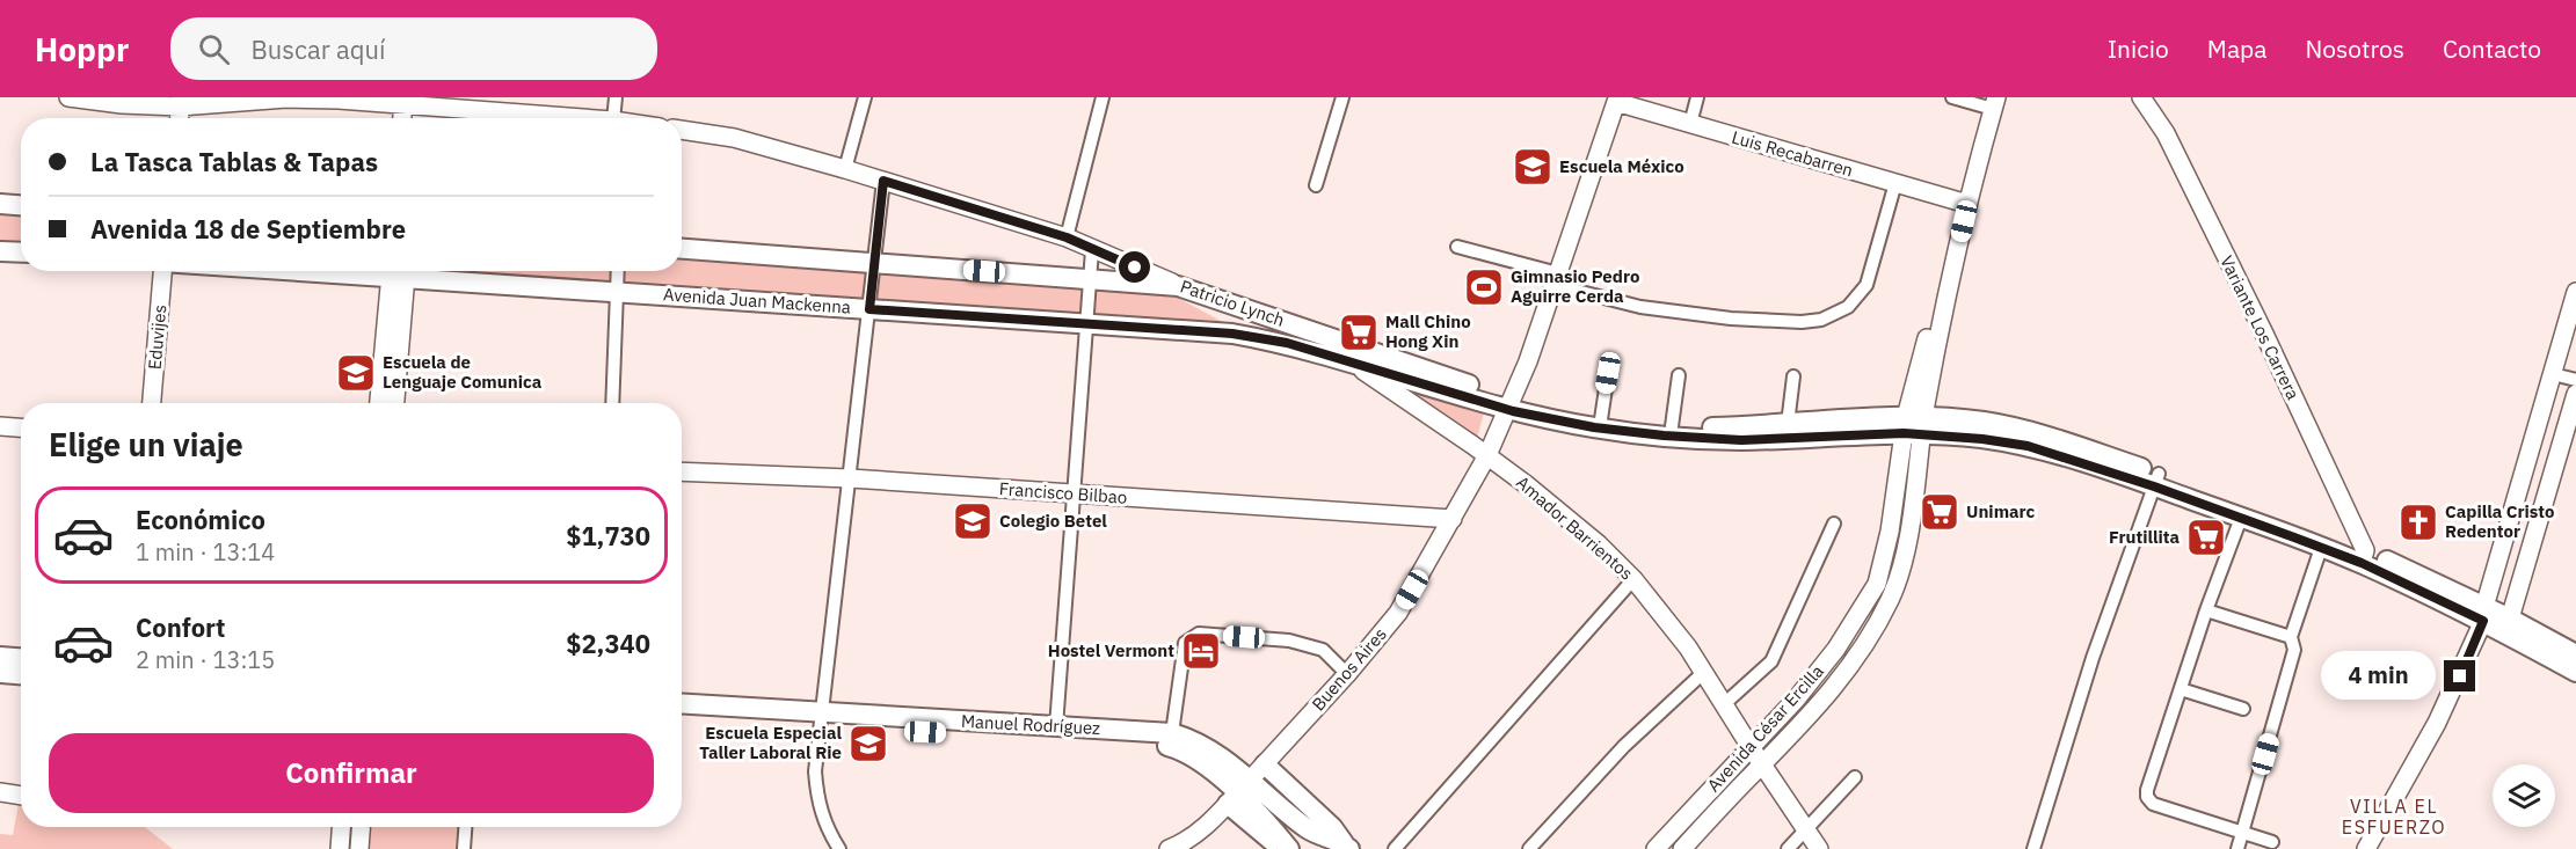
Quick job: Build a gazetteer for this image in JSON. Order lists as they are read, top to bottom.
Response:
{
  "streets": {
    "main road": ["Avenida Juan Mackenna", "Patricio Lynch", "Manuel Rodríguez"],
    "street": [
      "Luis Recabarren",
      "Variante Los Carrera",
      "Eduvijes",
      "Francisco Bilbao",
      "Amador Barrientos",
      "Buenos Aires",
      "Avenida César Ercilla"
    ]
  },
  "crossings": [
    ["Luis Recabarren", "Buenos Aires"],
    ["Luis Recabarren", "Avenida César Ercilla"],
    ["Avenida Juan Mackenna", "Patricio Lynch"],
    ["Avenida Juan Mackenna", "Amador Barrientos"],
    ["Avenida Juan Mackenna", "Buenos Aires"],
    ["Patricio Lynch", "Buenos Aires"],
    ["Francisco Bilbao", "Buenos Aires"],
    ["Amador Barrientos", "Buenos Aires"],
    ["Amador Barrientos", "Avenida César Ercilla"],
    ["Buenos Aires", "Manuel Rodríguez"]
  ],
  "districts": ["VILLA EL ESFUERZO"],
  "places": {
    "school or university": [
      "Escuela México",
      "Escuela de Lenguaje Comunica",
      "Colegio Betel",
      "Escuela Especial Taller Laboral Rie"
    ],
    "sports": ["Gimnasio Pedro Aguirre Cerda"],
    "supermarket": ["Mall Chino Hong Xin", "Unimarc", "Frutillita"],
    "church": ["Capilla Cristo Redentor"],
    "hotel": ["Hostel Vermont"]
  },
  "page": {
    "header": "Hoppr",
    "search": "Buscar aquí",
    "nav": [
      "Inicio",
      "Mapa",
      "Nosotros",
      "Contacto"
    ],
    "banner": ["La Tasca Tablas & Tapas", "Avenida 18 de Septiembre"],
    "heading": "Elige un viaje",
    "list": [
      {
        "name": "Económico",
        "note": "1 min · 13:14",
        "value": "$1,730"
      },
      {
        "name": "Confort",
        "note": "2 min · 13:15",
        "value": "$2,340"
      }
    ],
    "bubble": "4 min",
    "buttons": "Confirmar"
  }
}
